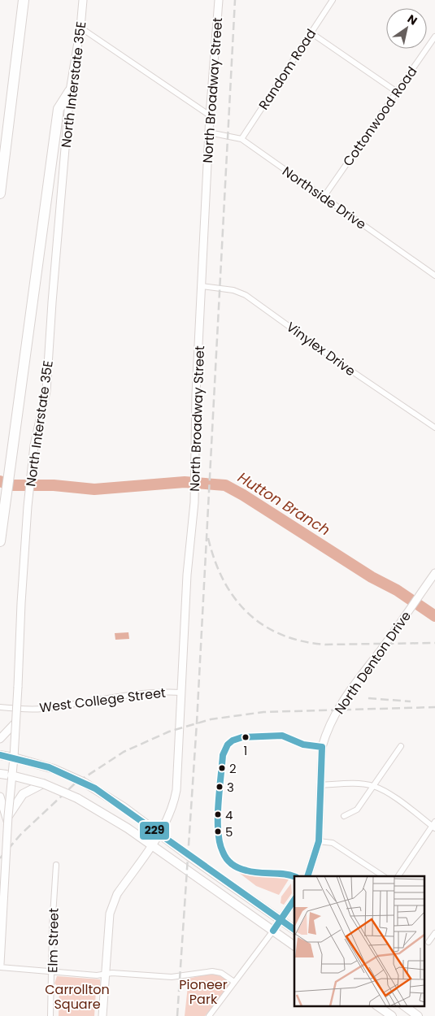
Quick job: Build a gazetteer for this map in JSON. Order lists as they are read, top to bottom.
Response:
{
  "streets": {
    "street": [
      "Random Road",
      "North Interstate 35E",
      "North Broadway Street",
      "Cottonwood Road",
      "Northside Drive",
      "Vinylex Drive",
      "North Denton Drive",
      "West College Street",
      "Elm Street"
    ]
  },
  "crossings": [
    ["Random Road", "Northside Drive"],
    ["North Broadway Street", "Northside Drive"],
    ["North Broadway Street", "Vinylex Drive"],
    ["North Broadway Street", "West College Street"],
    ["Cottonwood Road", "Northside Drive"]
  ],
  "water": ["Hutton Branch"],
  "parks": ["Pioneer Park", "Carrollton Square"],
  "places": [
    "1",
    "2",
    "3",
    "4",
    "5"
  ],
  "lines": ["transit line 229"],
  "north": "top right"
}
